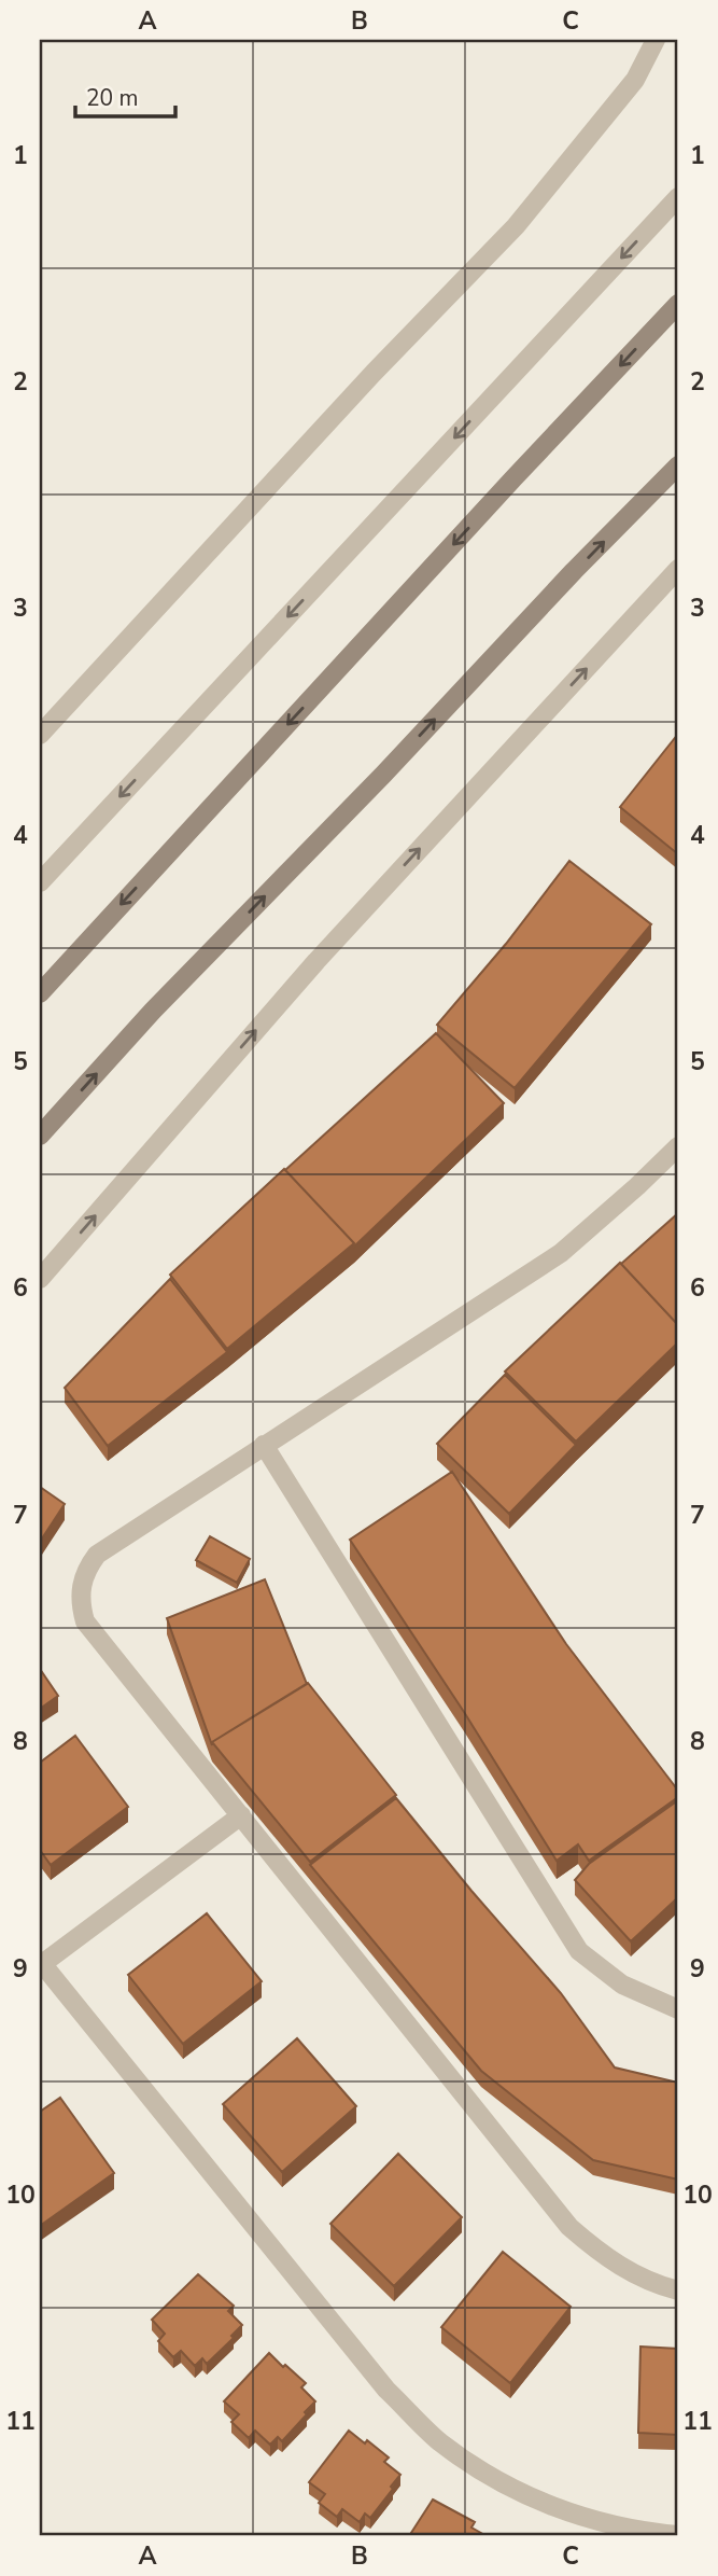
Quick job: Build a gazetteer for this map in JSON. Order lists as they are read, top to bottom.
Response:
{
  "scale_bar": "20 m",
  "grid": {
    "columns": ["A", "B", "C"],
    "rows": [
      "1",
      "2",
      "3",
      "4",
      "5",
      "6",
      "7",
      "8",
      "9",
      "10",
      "11"
    ]
  }
}
